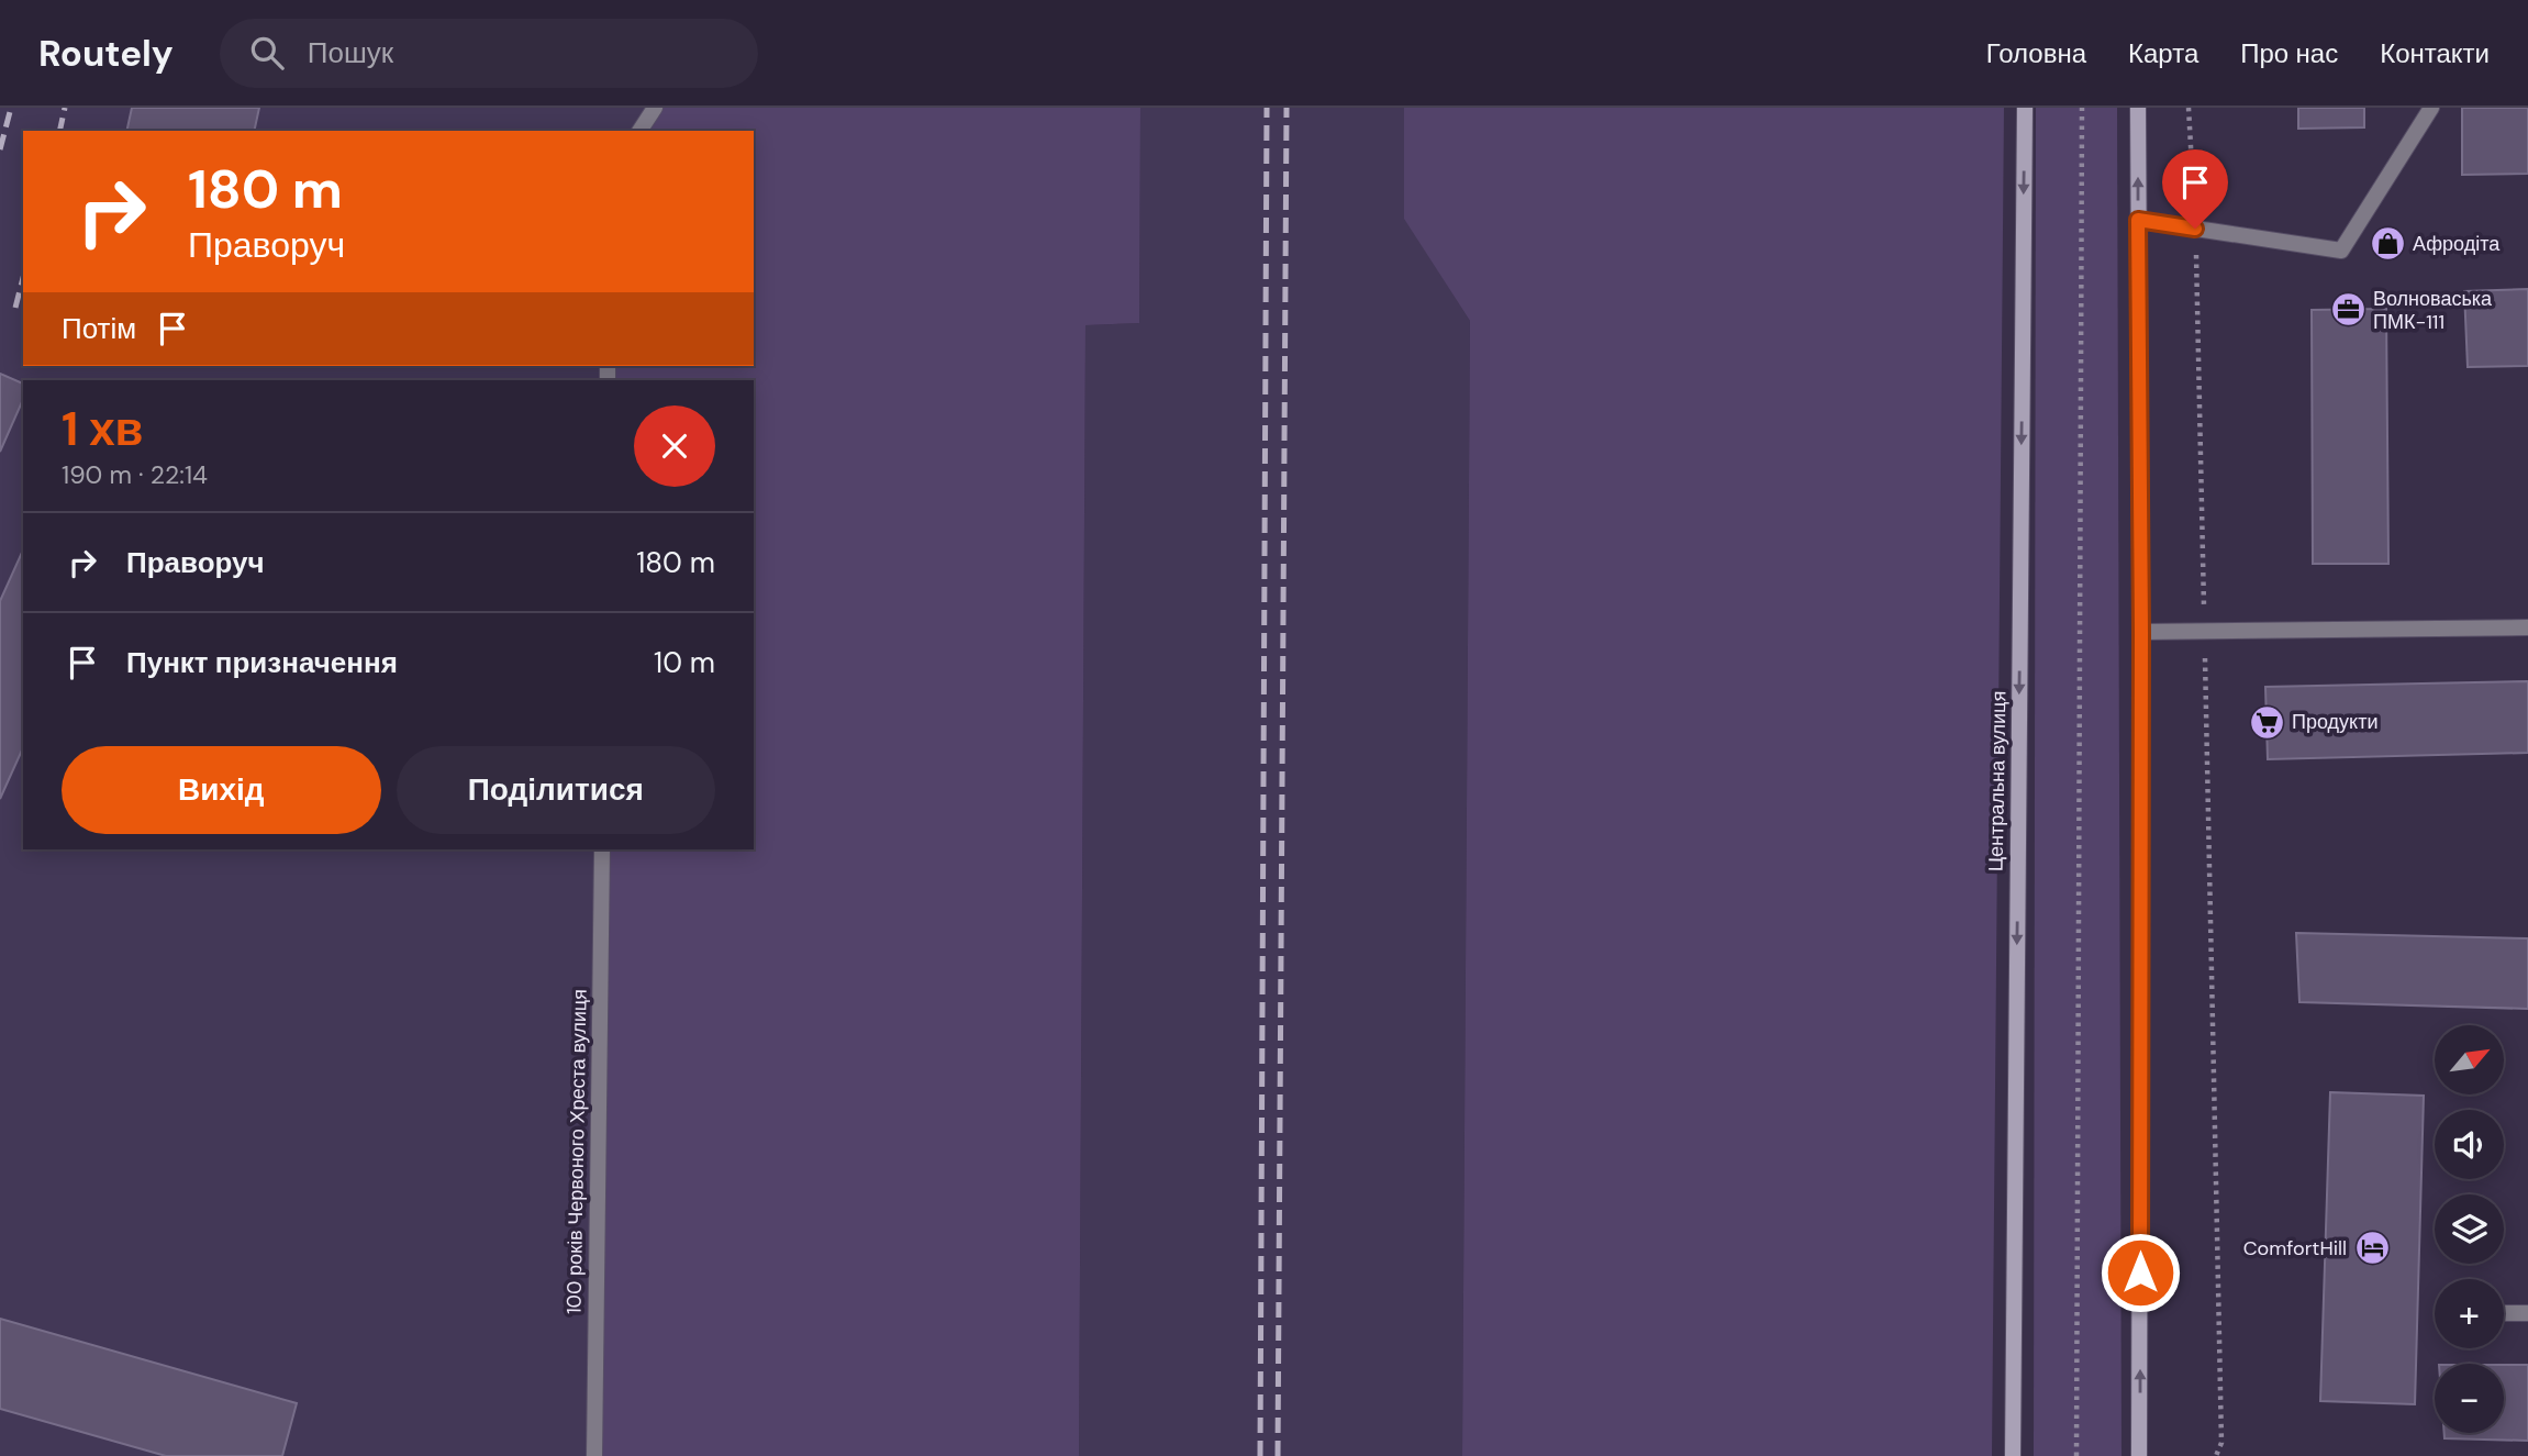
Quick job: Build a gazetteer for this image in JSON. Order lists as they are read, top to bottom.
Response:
{
  "streets": {
    "main road": ["Центральна вулиця"],
    "street": ["100 років Червоного Хреста вулиця"]
  },
  "places": {
    "shop": ["Афродіта"],
    "office": ["Волноваська ПМК-111"],
    "supermarket": ["Продукти"],
    "hotel": ["ComfortHill"]
  },
  "north": "top right",
  "page": {
    "header": "Routely",
    "search": "Пошук",
    "nav": [
      "Головна",
      "Карта",
      "Про нас",
      "Контакти"
    ],
    "turn": ["180 m", "Праворуч"],
    "then": "Потім",
    "heading": ["1 хв", "190 m · 22:14"],
    "list": [
      {
        "name": "Праворуч",
        "value": "180 m"
      },
      {
        "name": "Пункт призначення",
        "value": "10 m"
      }
    ],
    "buttons": ["Вихід", "Поділитися"],
    "map_buttons": ["+", "−"]
  }
}
